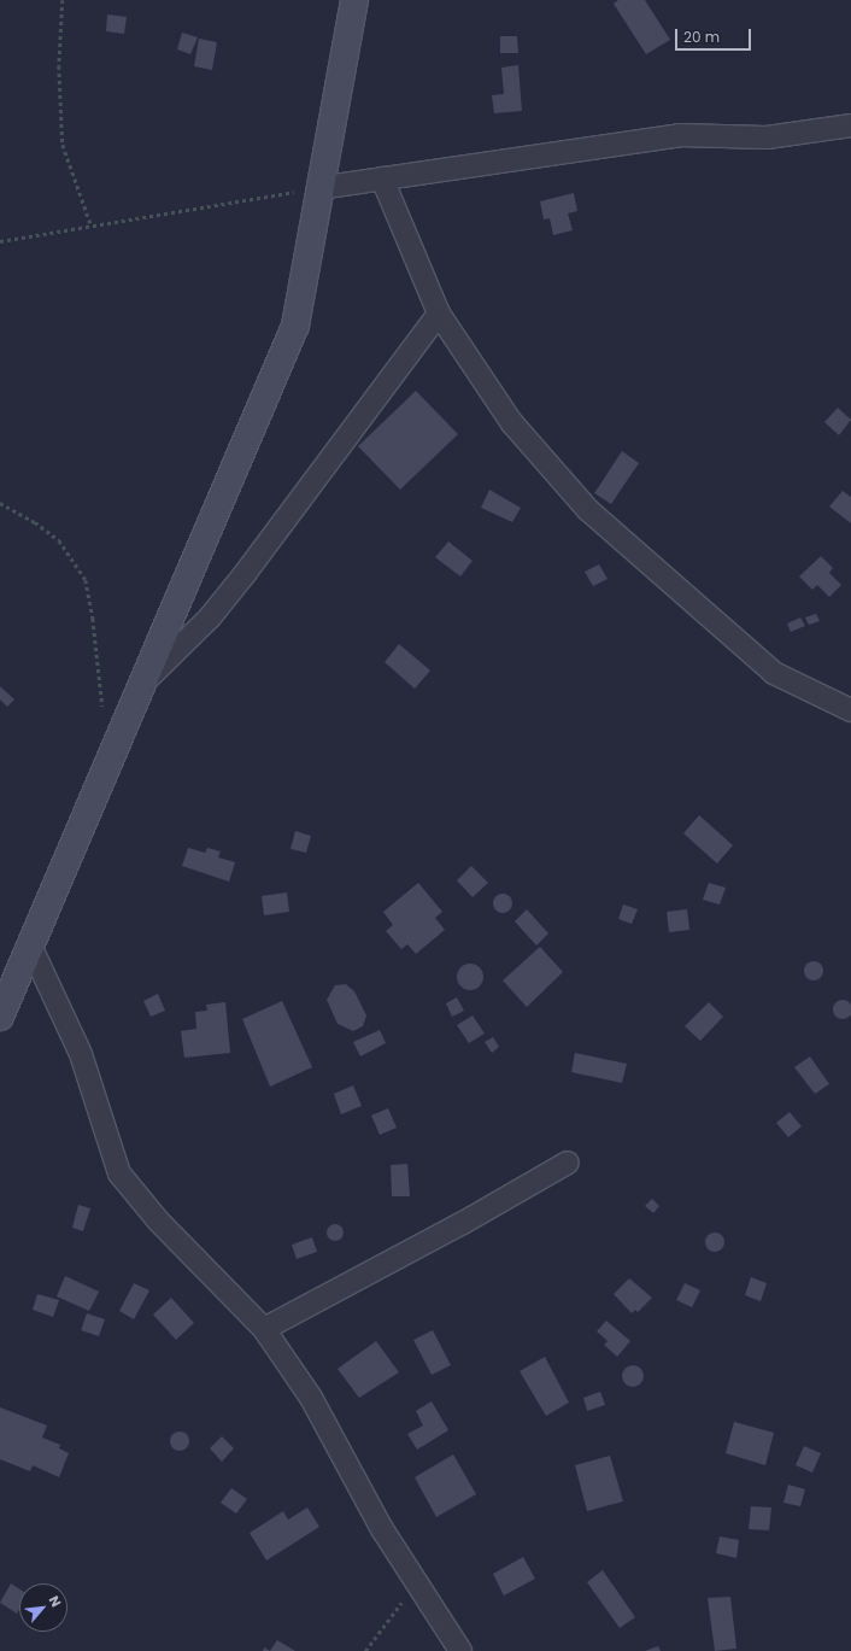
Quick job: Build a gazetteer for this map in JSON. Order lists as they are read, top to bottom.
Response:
{
  "scale_bar": "20 m",
  "north": "top right"
}
